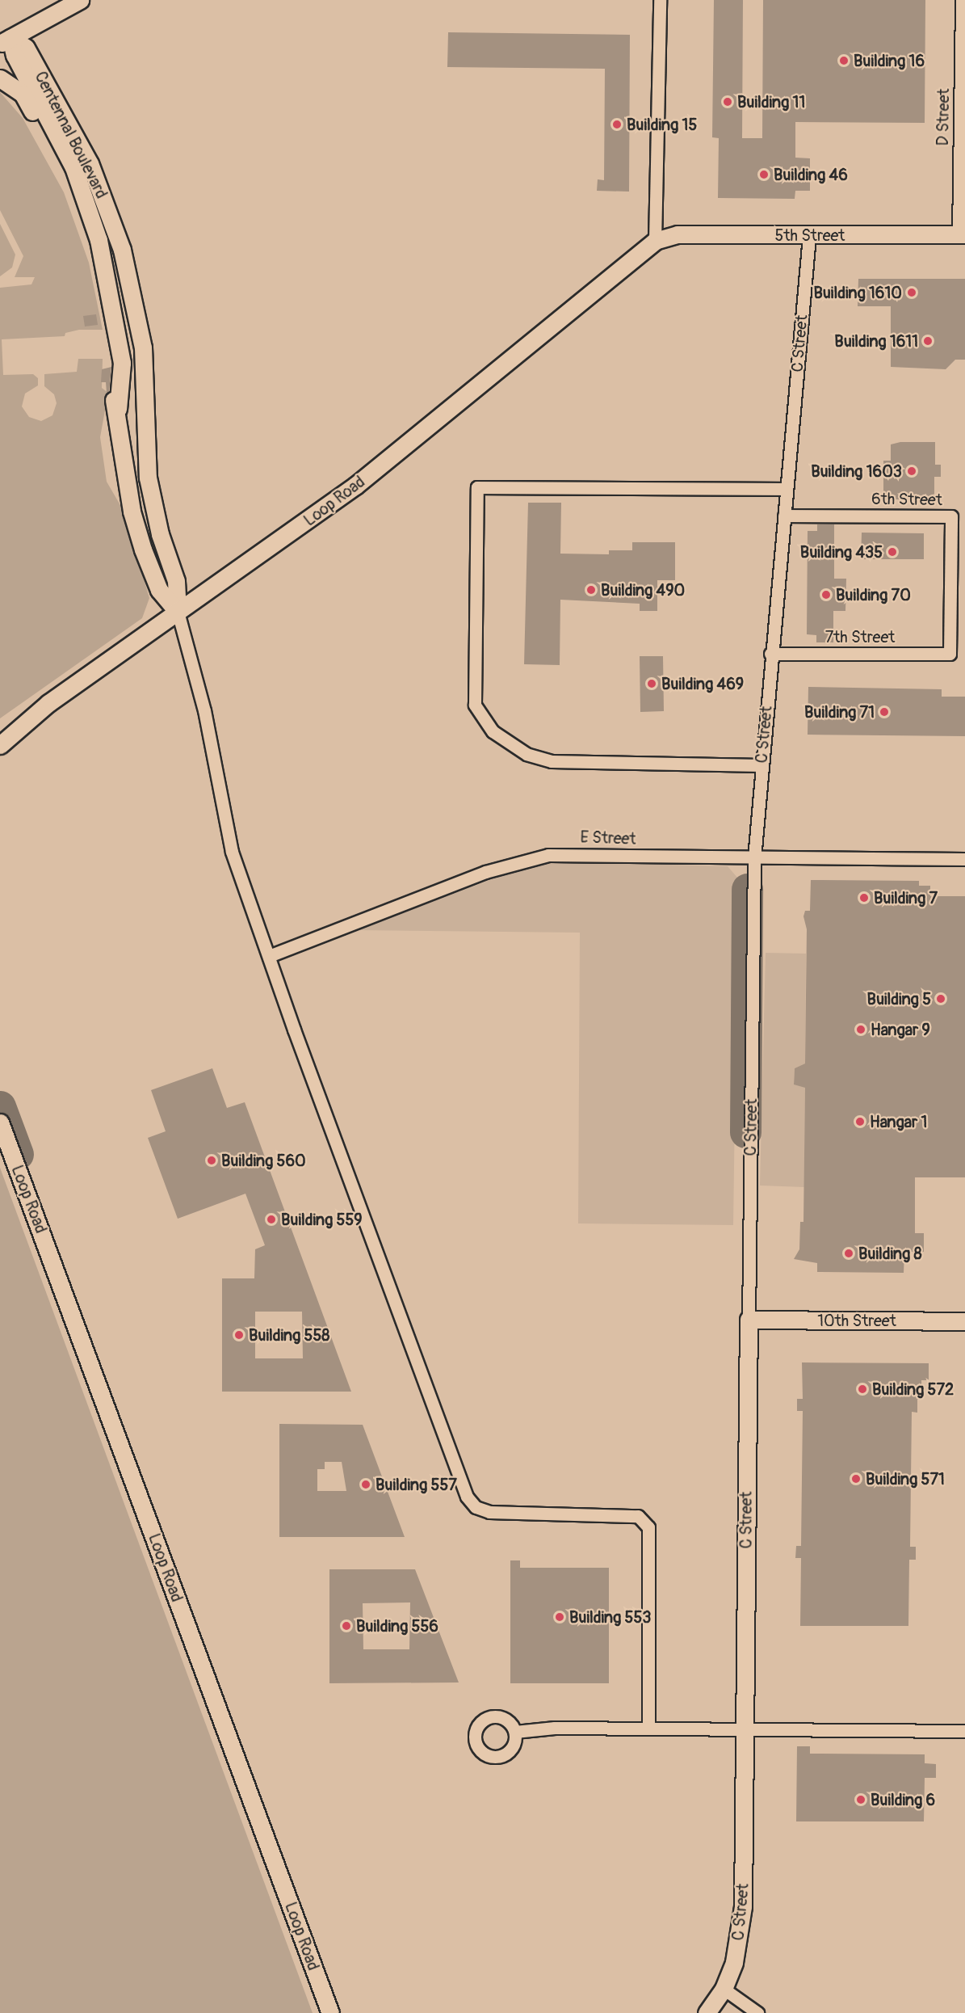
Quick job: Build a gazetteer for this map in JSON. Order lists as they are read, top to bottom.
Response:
{
  "streets": {
    "street": [
      "D Street",
      "Centennal Boulevard",
      "5th Street",
      "C Street",
      "6th Street",
      "Loop Road",
      "7th Street",
      "E Street",
      "10th Street"
    ]
  },
  "crossings": [
    ["D Street", "5th Street"],
    ["Centennal Boulevard", "Loop Road"],
    ["5th Street", "C Street"],
    ["5th Street", "Loop Road"],
    ["C Street", "6th Street"],
    ["C Street", "7th Street"],
    ["C Street", "E Street"],
    ["C Street", "10th Street"],
    ["6th Street", "7th Street"]
  ],
  "places": [
    "Building 16",
    "Building 11",
    "Building 15",
    "Building 46",
    "Building 1610",
    "Building 1611",
    "Building 1603",
    "Building 435",
    "Building 490",
    "Building 70",
    "Building 469",
    "Building 71",
    "Building 7",
    "Building 5",
    "Hangar 9",
    "Hangar 1",
    "Building 560",
    "Building 559",
    "Building 8",
    "Building 558",
    "Building 572",
    "Building 571",
    "Building 557",
    "Building 553",
    "Building 556",
    "Building 6"
  ]
}
